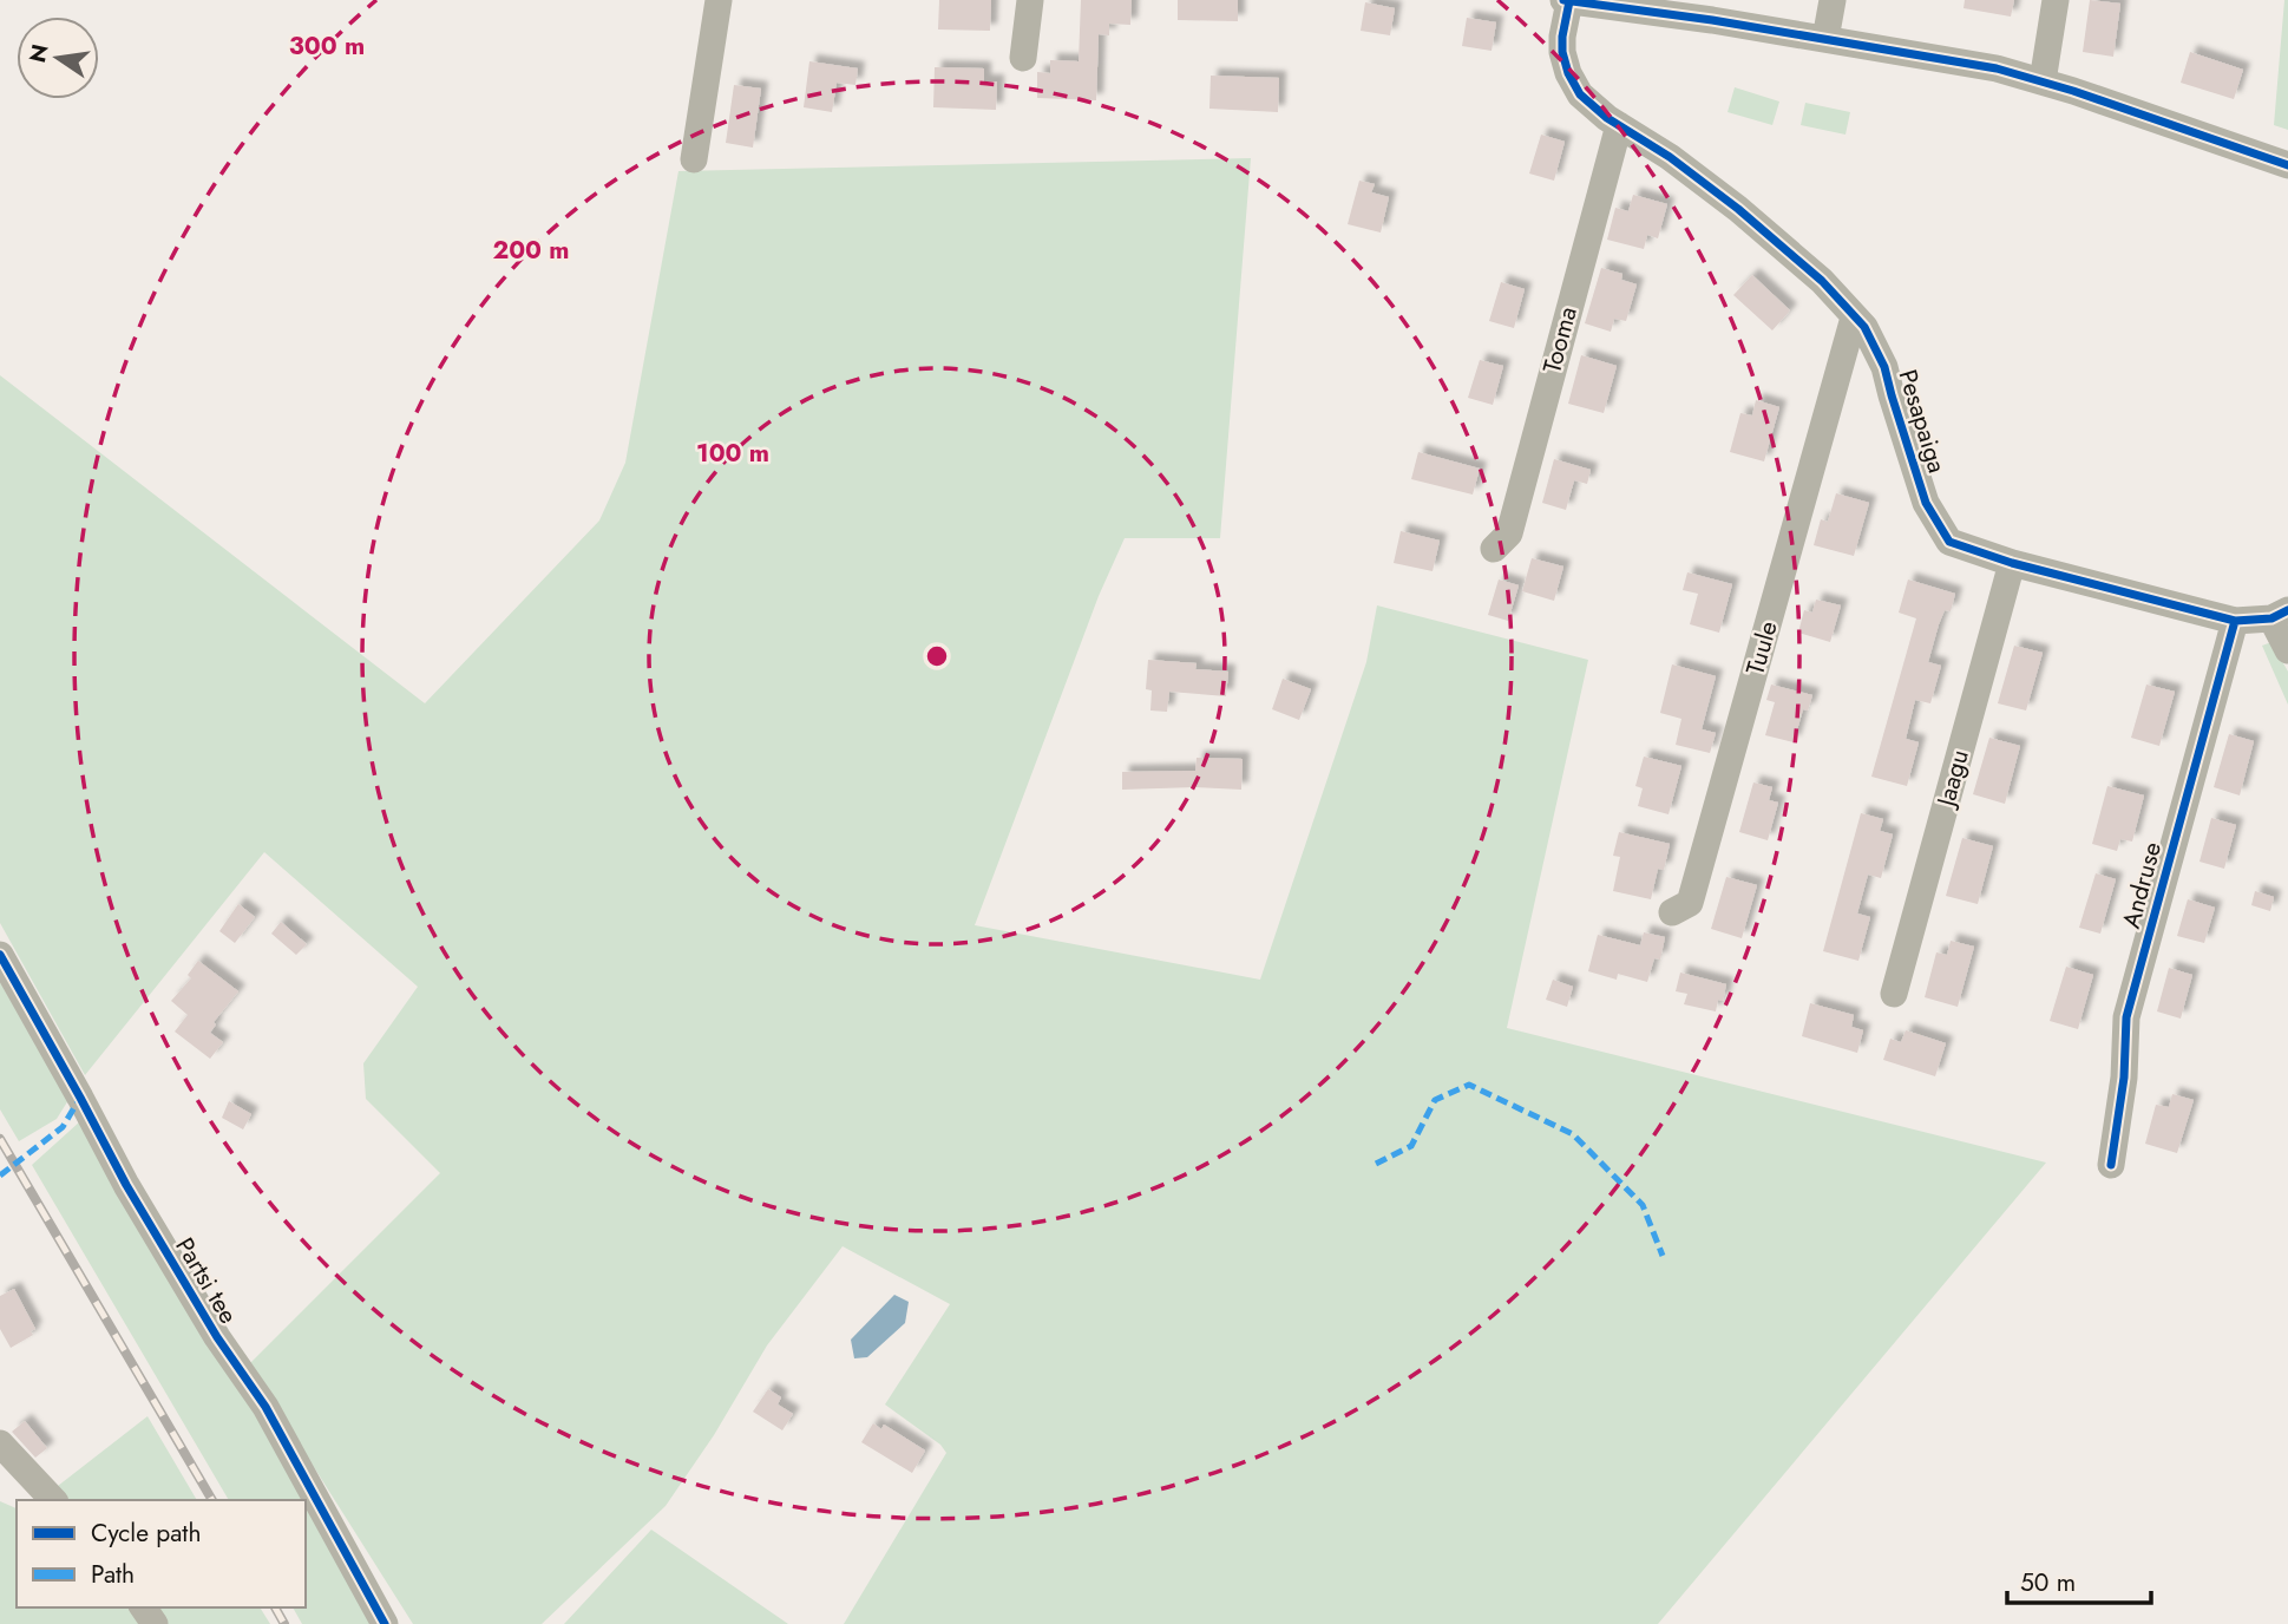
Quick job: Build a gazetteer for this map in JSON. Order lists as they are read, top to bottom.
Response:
{
  "streets": {
    "street": [
      "Tooma",
      "Pesapaiga",
      "Tuule",
      "Jaagu",
      "Andruse",
      "Partsi tee"
    ]
  },
  "crossings": [
    ["Tooma", "Pesapaiga"],
    ["Pesapaiga", "Tuule"],
    ["Pesapaiga", "Jaagu"],
    ["Pesapaiga", "Andruse"]
  ],
  "legend": ["Cycle path", "Path"],
  "scale_bar": "50 m",
  "north": "left",
  "rings": ["300 m", "200 m", "100 m"]
}
